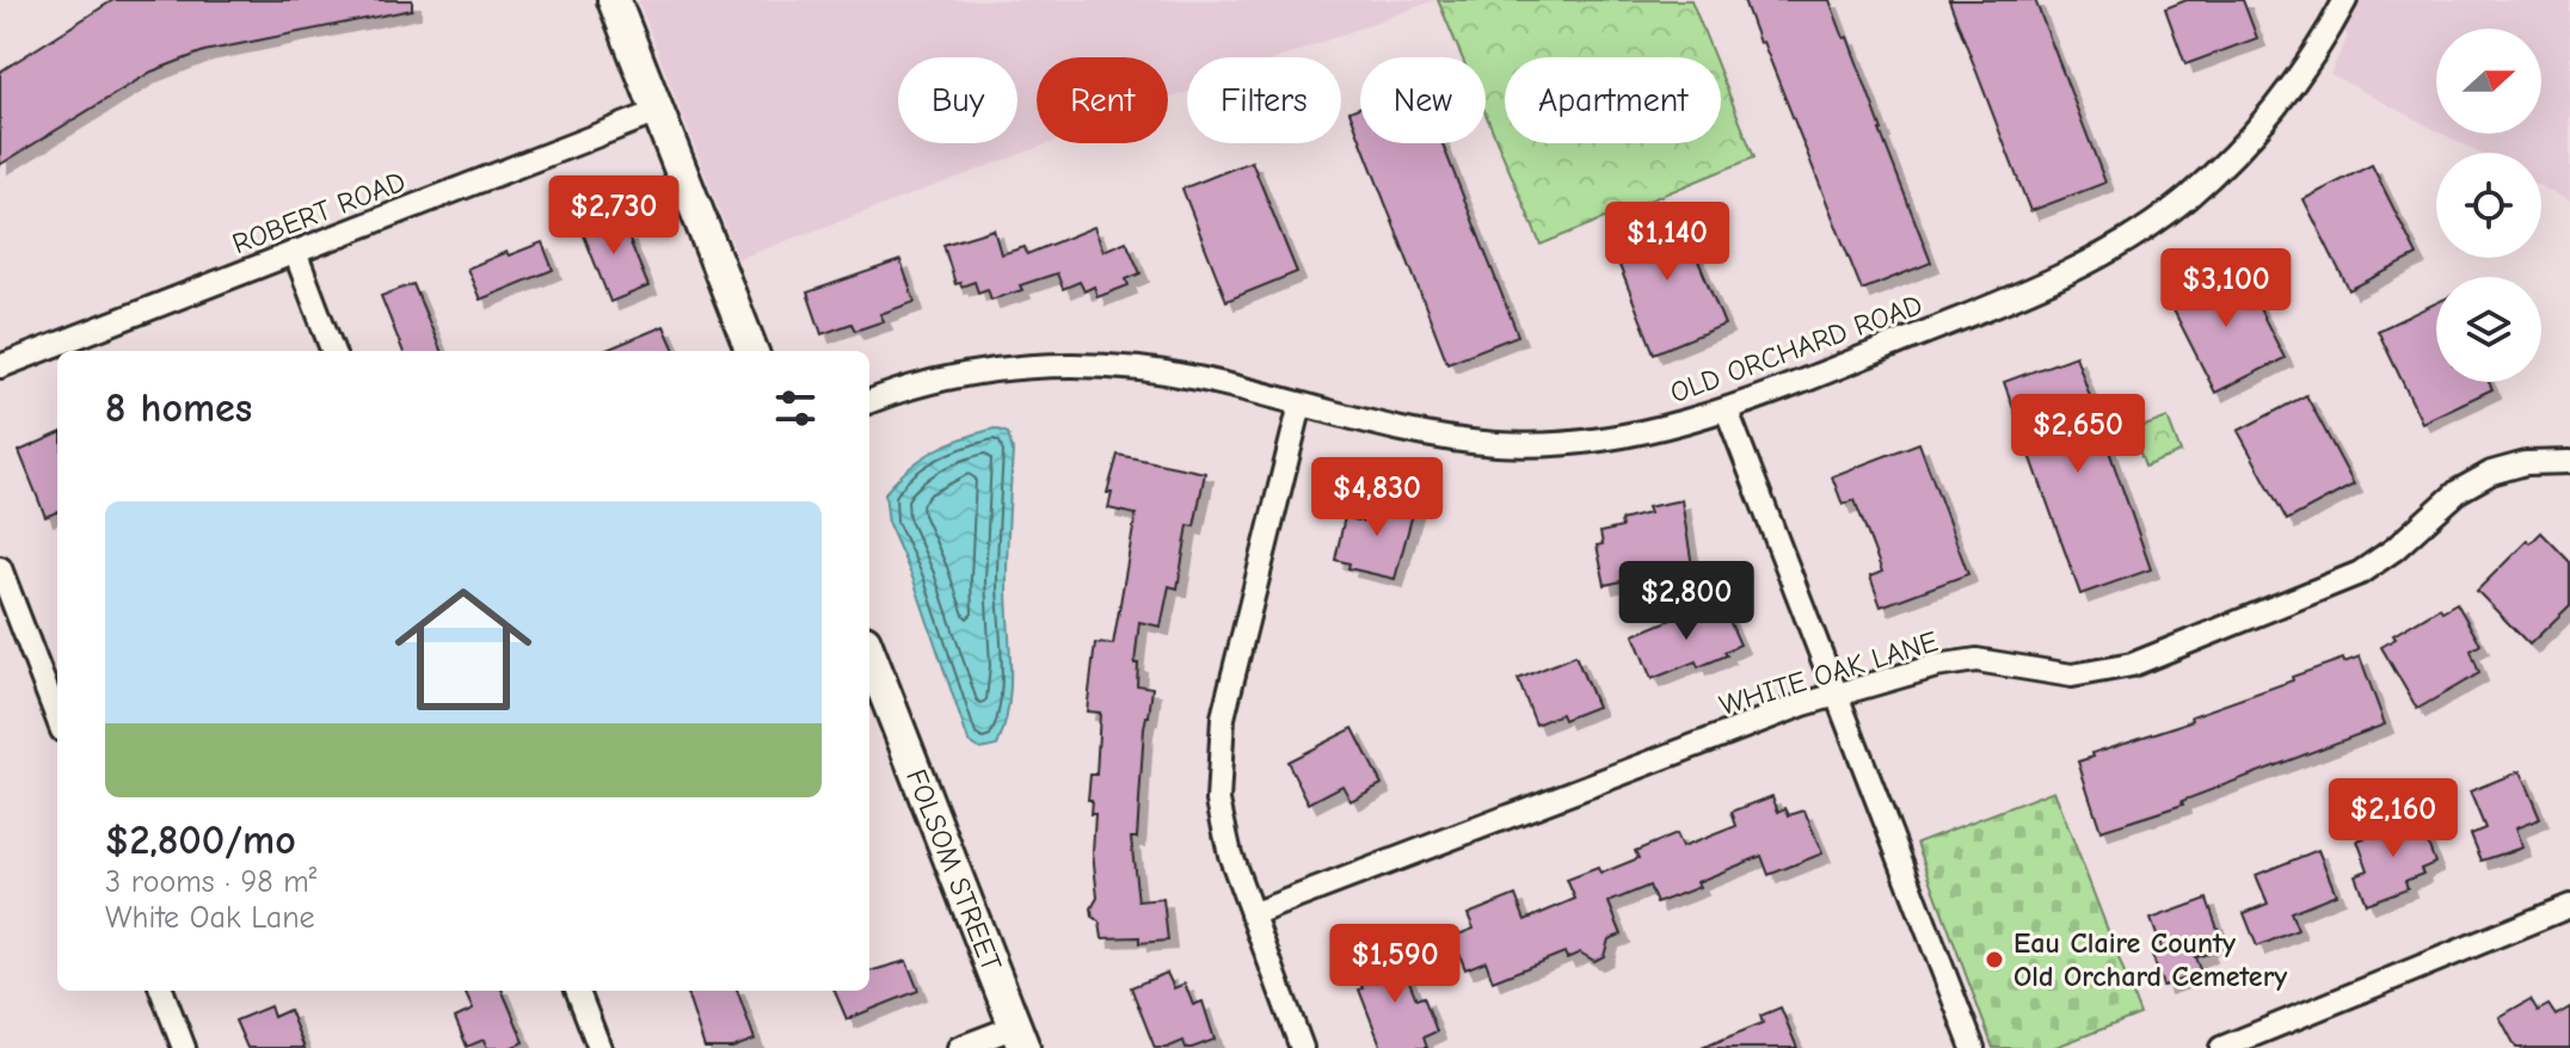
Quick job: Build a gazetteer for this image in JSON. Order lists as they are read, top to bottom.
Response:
{
  "streets": {
    "street": [
      "ROBERT ROAD",
      "OLD ORCHARD ROAD",
      "WHITE OAK LANE",
      "FOLSOM STREET"
    ]
  },
  "places": ["Eau Claire County Old Orchard Cemetery"],
  "north": "right",
  "page": {
    "chip": [
      "Buy",
      "Rent",
      "Filters",
      "New",
      "Apartment"
    ],
    "price": [
      "$2,730",
      "$1,140",
      "$3,100",
      "$2,650",
      "$4,830",
      "$2,800",
      "$2,160",
      "$1,590"
    ],
    "heading": "8 homes",
    "list": [
      {
        "name": "$2,800/mo",
        "note": "3 rooms · 98 m² · White Oak Lane"
      }
    ]
  }
}
